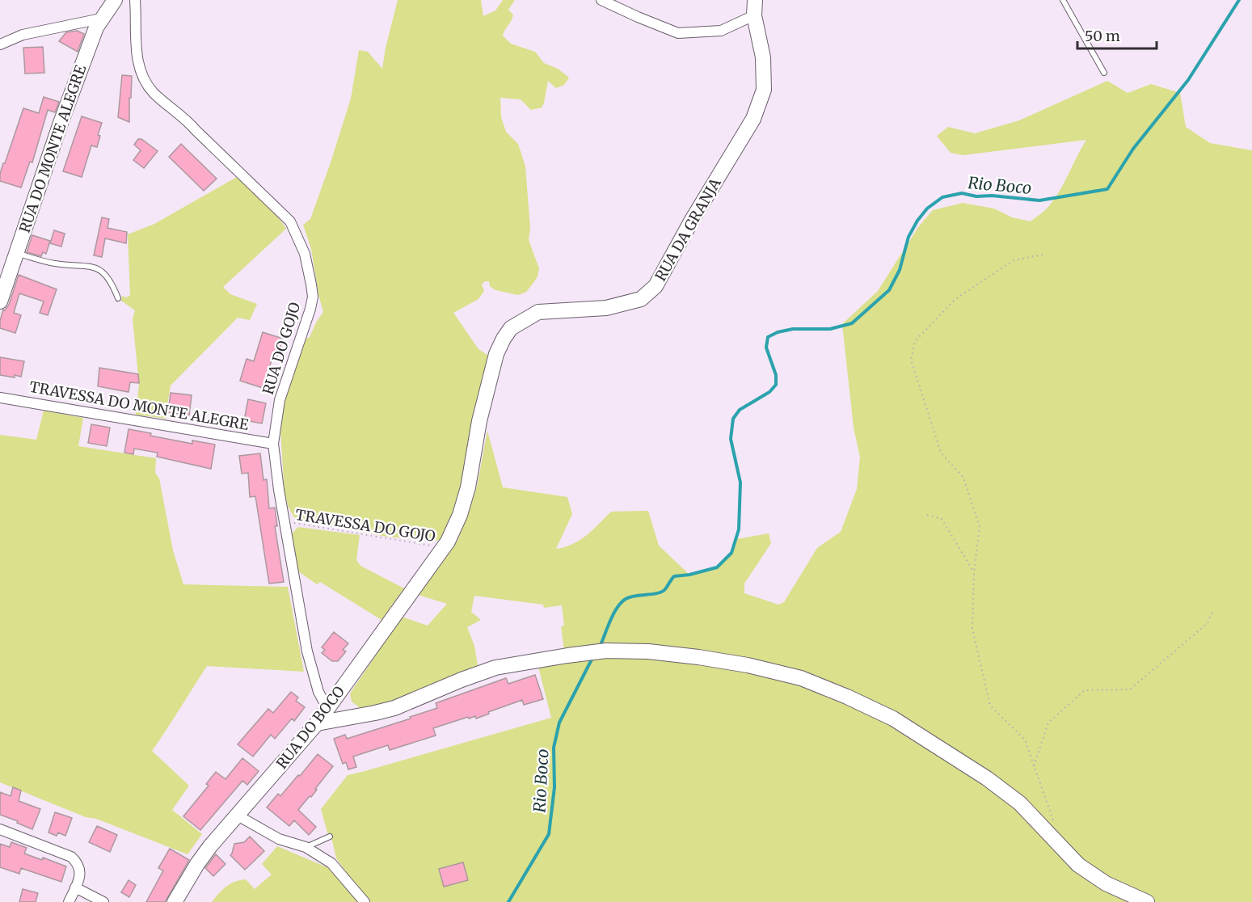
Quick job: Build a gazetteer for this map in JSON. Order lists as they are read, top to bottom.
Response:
{
  "streets": {
    "street": [
      "RUA DO MONTE ALEGRE",
      "RUA DA GRANJA",
      "RUA DO GOJO",
      "TRAVESSA DO MONTE ALEGRE",
      "RUA DO BOCO"
    ],
    "path": ["TRAVESSA DO GOJO"]
  },
  "crossings": [
    ["RUA DA GRANJA", "TRAVESSA DO GOJO"],
    ["RUA DA GRANJA", "RUA DO BOCO"],
    ["RUA DO GOJO", "TRAVESSA DO MONTE ALEGRE"],
    ["RUA DO GOJO", "TRAVESSA DO GOJO"],
    ["RUA DO GOJO", "RUA DO BOCO"],
    ["TRAVESSA DO GOJO", "RUA DO BOCO"]
  ],
  "water": ["Rio Boco"],
  "scale_bar": "50 m"
}
